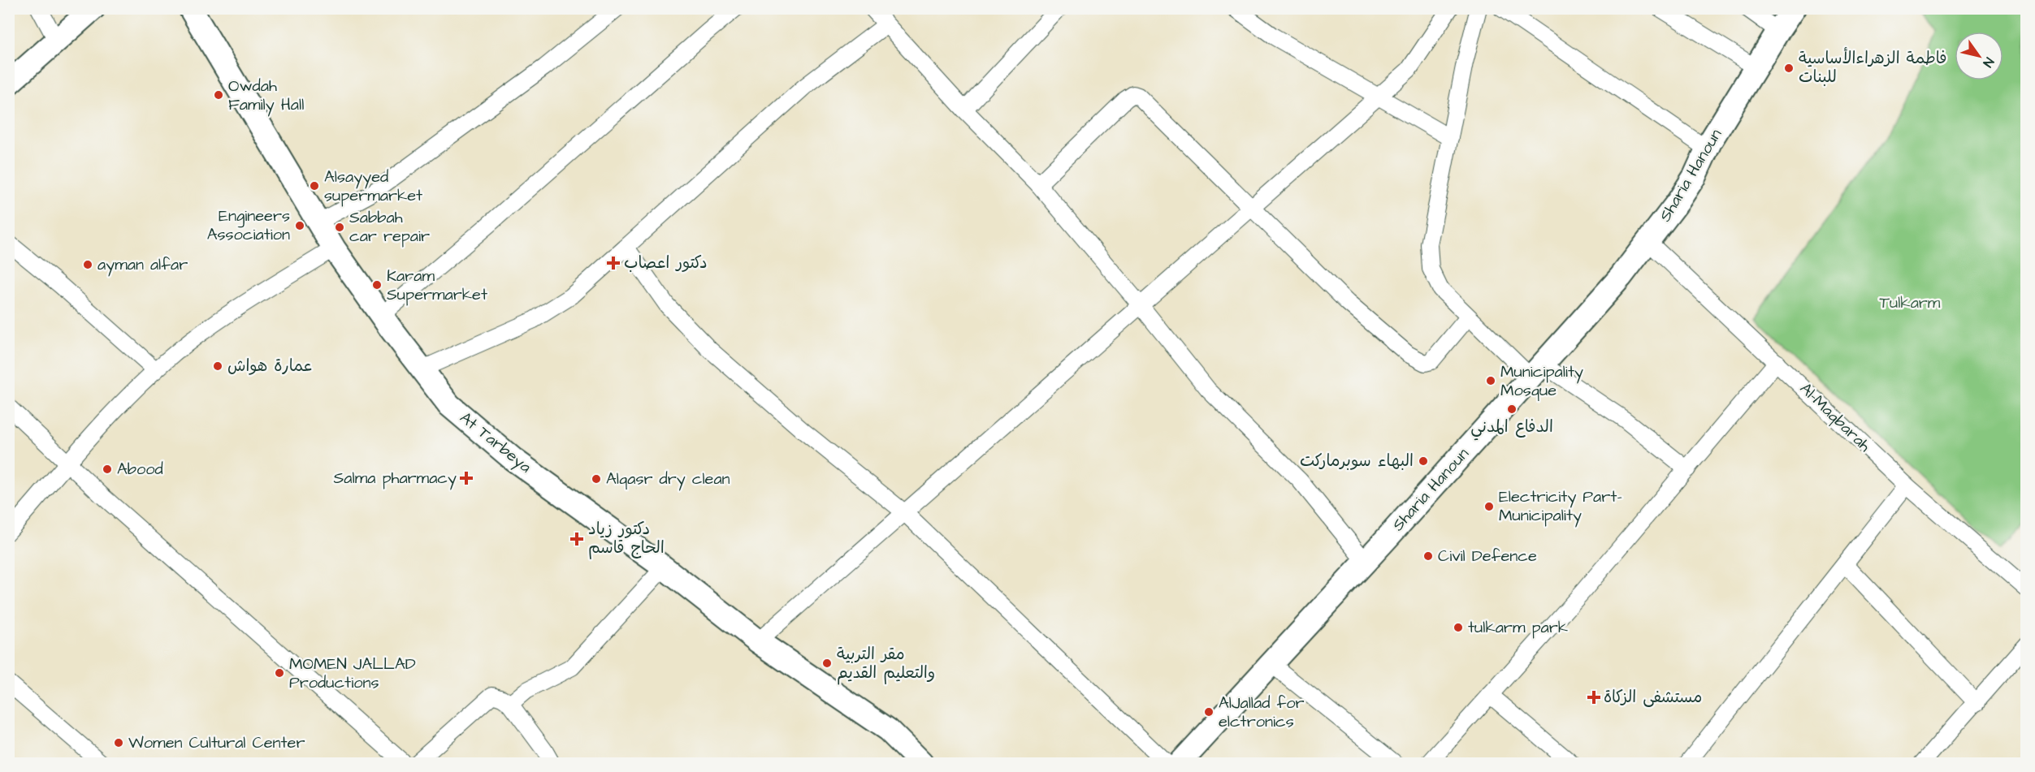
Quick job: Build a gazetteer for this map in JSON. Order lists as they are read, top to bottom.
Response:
{
  "streets": {
    "street": ["Sharia Hanoun", "Al-Maqbarah", "At Tarbeya"]
  },
  "crossings": [
    ["Sharia Hanoun", "Al-Maqbarah"]
  ],
  "parks": ["Tulkarm"],
  "places": {
    "other": [
      "فاطمة الزهراءالأساسية للبنات",
      "Owdah Family Hall",
      "Alsayyed supermarket",
      "Engineers Association",
      "Sabbah car repair",
      "ayman alfar",
      "Karam Supermarket",
      "عمارة هواش",
      "Municipality Mosque",
      "الدفاع المدني",
      "البهاء سوبرماركت",
      "Abood",
      "Alqasr dry clean",
      "Electricity Part- Municipality",
      "Civil Defence",
      "tulkarm park",
      "مقر التربية والتعليم القديم",
      "MOMEN JALLAD Productions",
      "AlJallad for elctronics",
      "Women Cultural Center"
    ],
    "health": [
      "دكتور اعصاب",
      "Salma pharmacy",
      "دكتور زياد الحاج قاسم",
      "مستشفى الزكاة"
    ]
  },
  "north": "bottom right"
}
